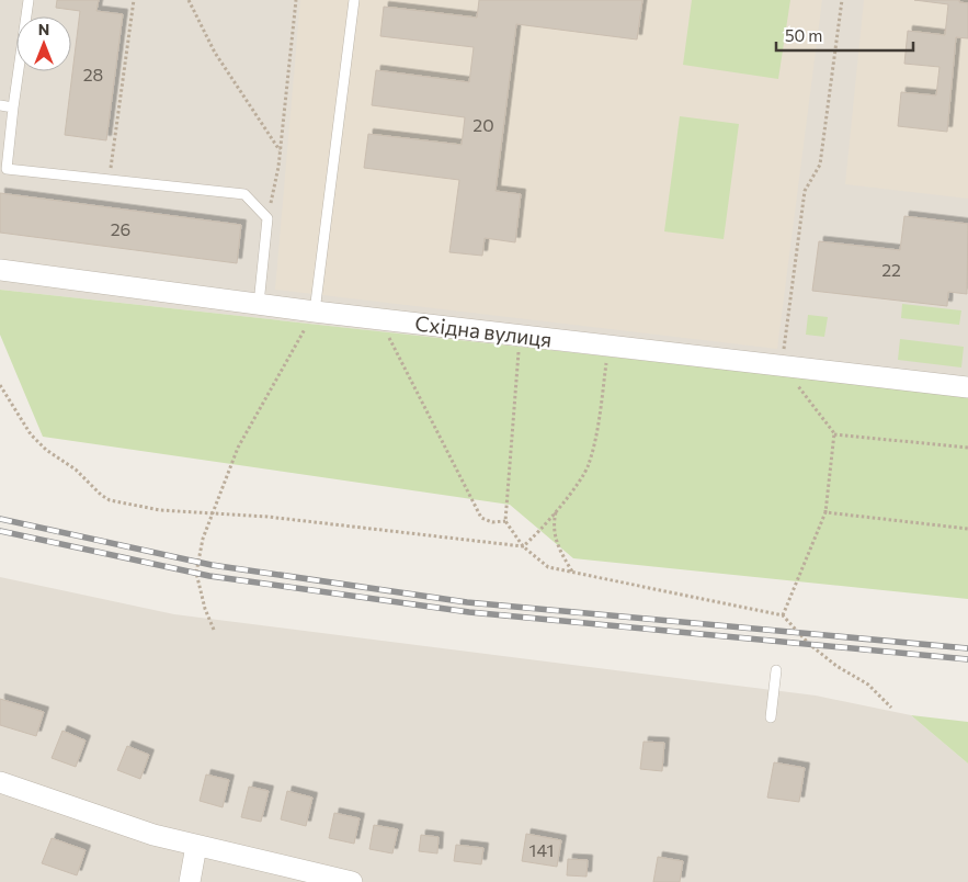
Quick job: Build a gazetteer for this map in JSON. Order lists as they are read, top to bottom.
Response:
{
  "streets": {
    "street": ["Східна вулиця"]
  },
  "house_numbers": [
    "28",
    "20",
    "26",
    "22",
    "141"
  ],
  "scale_bar": "50 m",
  "north": "top"
}
